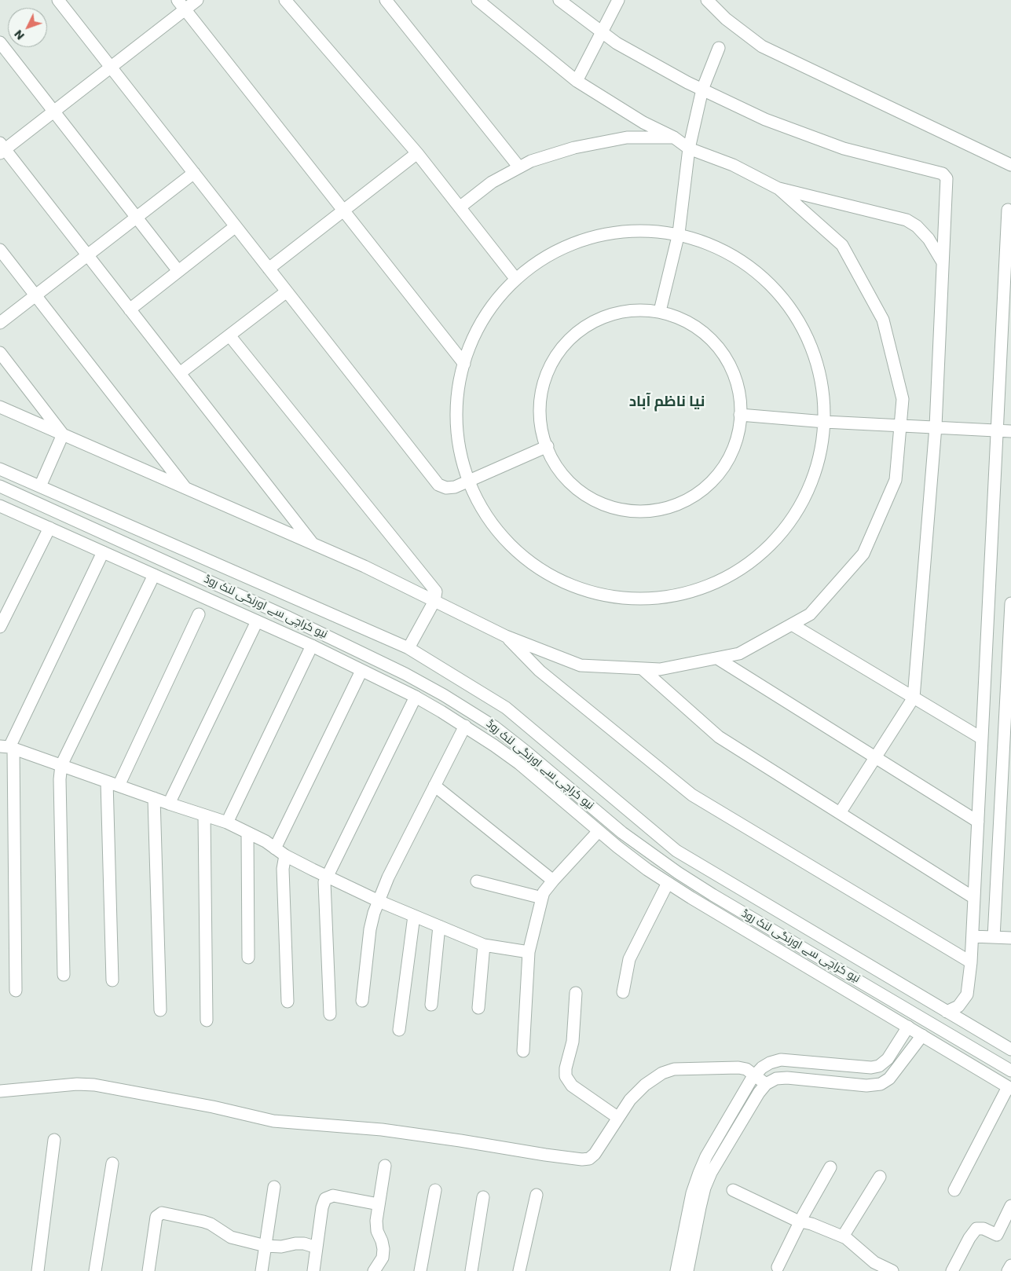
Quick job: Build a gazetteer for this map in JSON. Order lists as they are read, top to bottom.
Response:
{
  "streets": {
    "street": ["نیو کراچی سے اورنگی لنک روڈ"]
  },
  "districts": ["نیا ناظم آباد"],
  "north": "bottom left"
}
